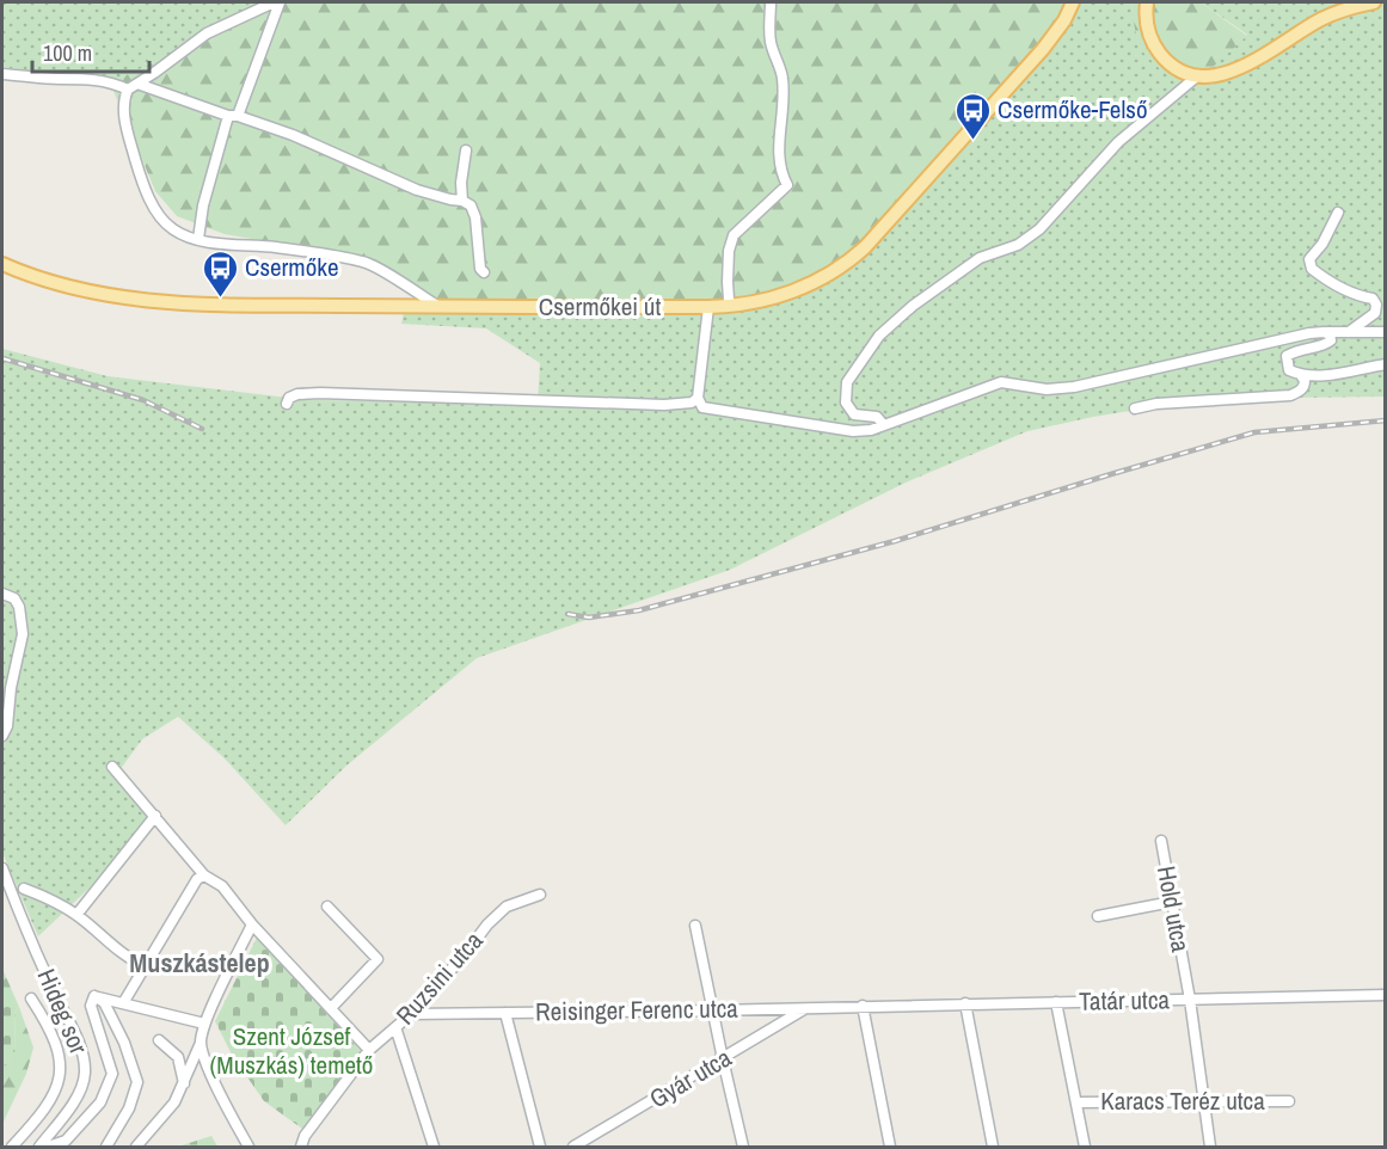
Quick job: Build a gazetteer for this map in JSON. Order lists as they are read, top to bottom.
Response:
{
  "streets": {
    "main road": ["Csermőkei út"],
    "street": [
      "Hold utca",
      "Ruzsini utca",
      "Tatár utca",
      "Reisinger Ferenc utca",
      "Hideg sor",
      "Gyár utca",
      "Karacs Teréz utca"
    ]
  },
  "crossings": [
    ["Hold utca", "Tatár utca"],
    ["Hold utca", "Karacs Teréz utca"],
    ["Ruzsini utca", "Reisinger Ferenc utca"],
    ["Tatár utca", "Reisinger Ferenc utca"],
    ["Reisinger Ferenc utca", "Gyár utca"]
  ],
  "districts": ["Muszkástelep"],
  "parks": ["Szent József (Muszkás) temető"],
  "places": {
    "bus stop": ["Csermőke-Felső", "Csermőke"]
  },
  "scale_bar": "100 m"
}
